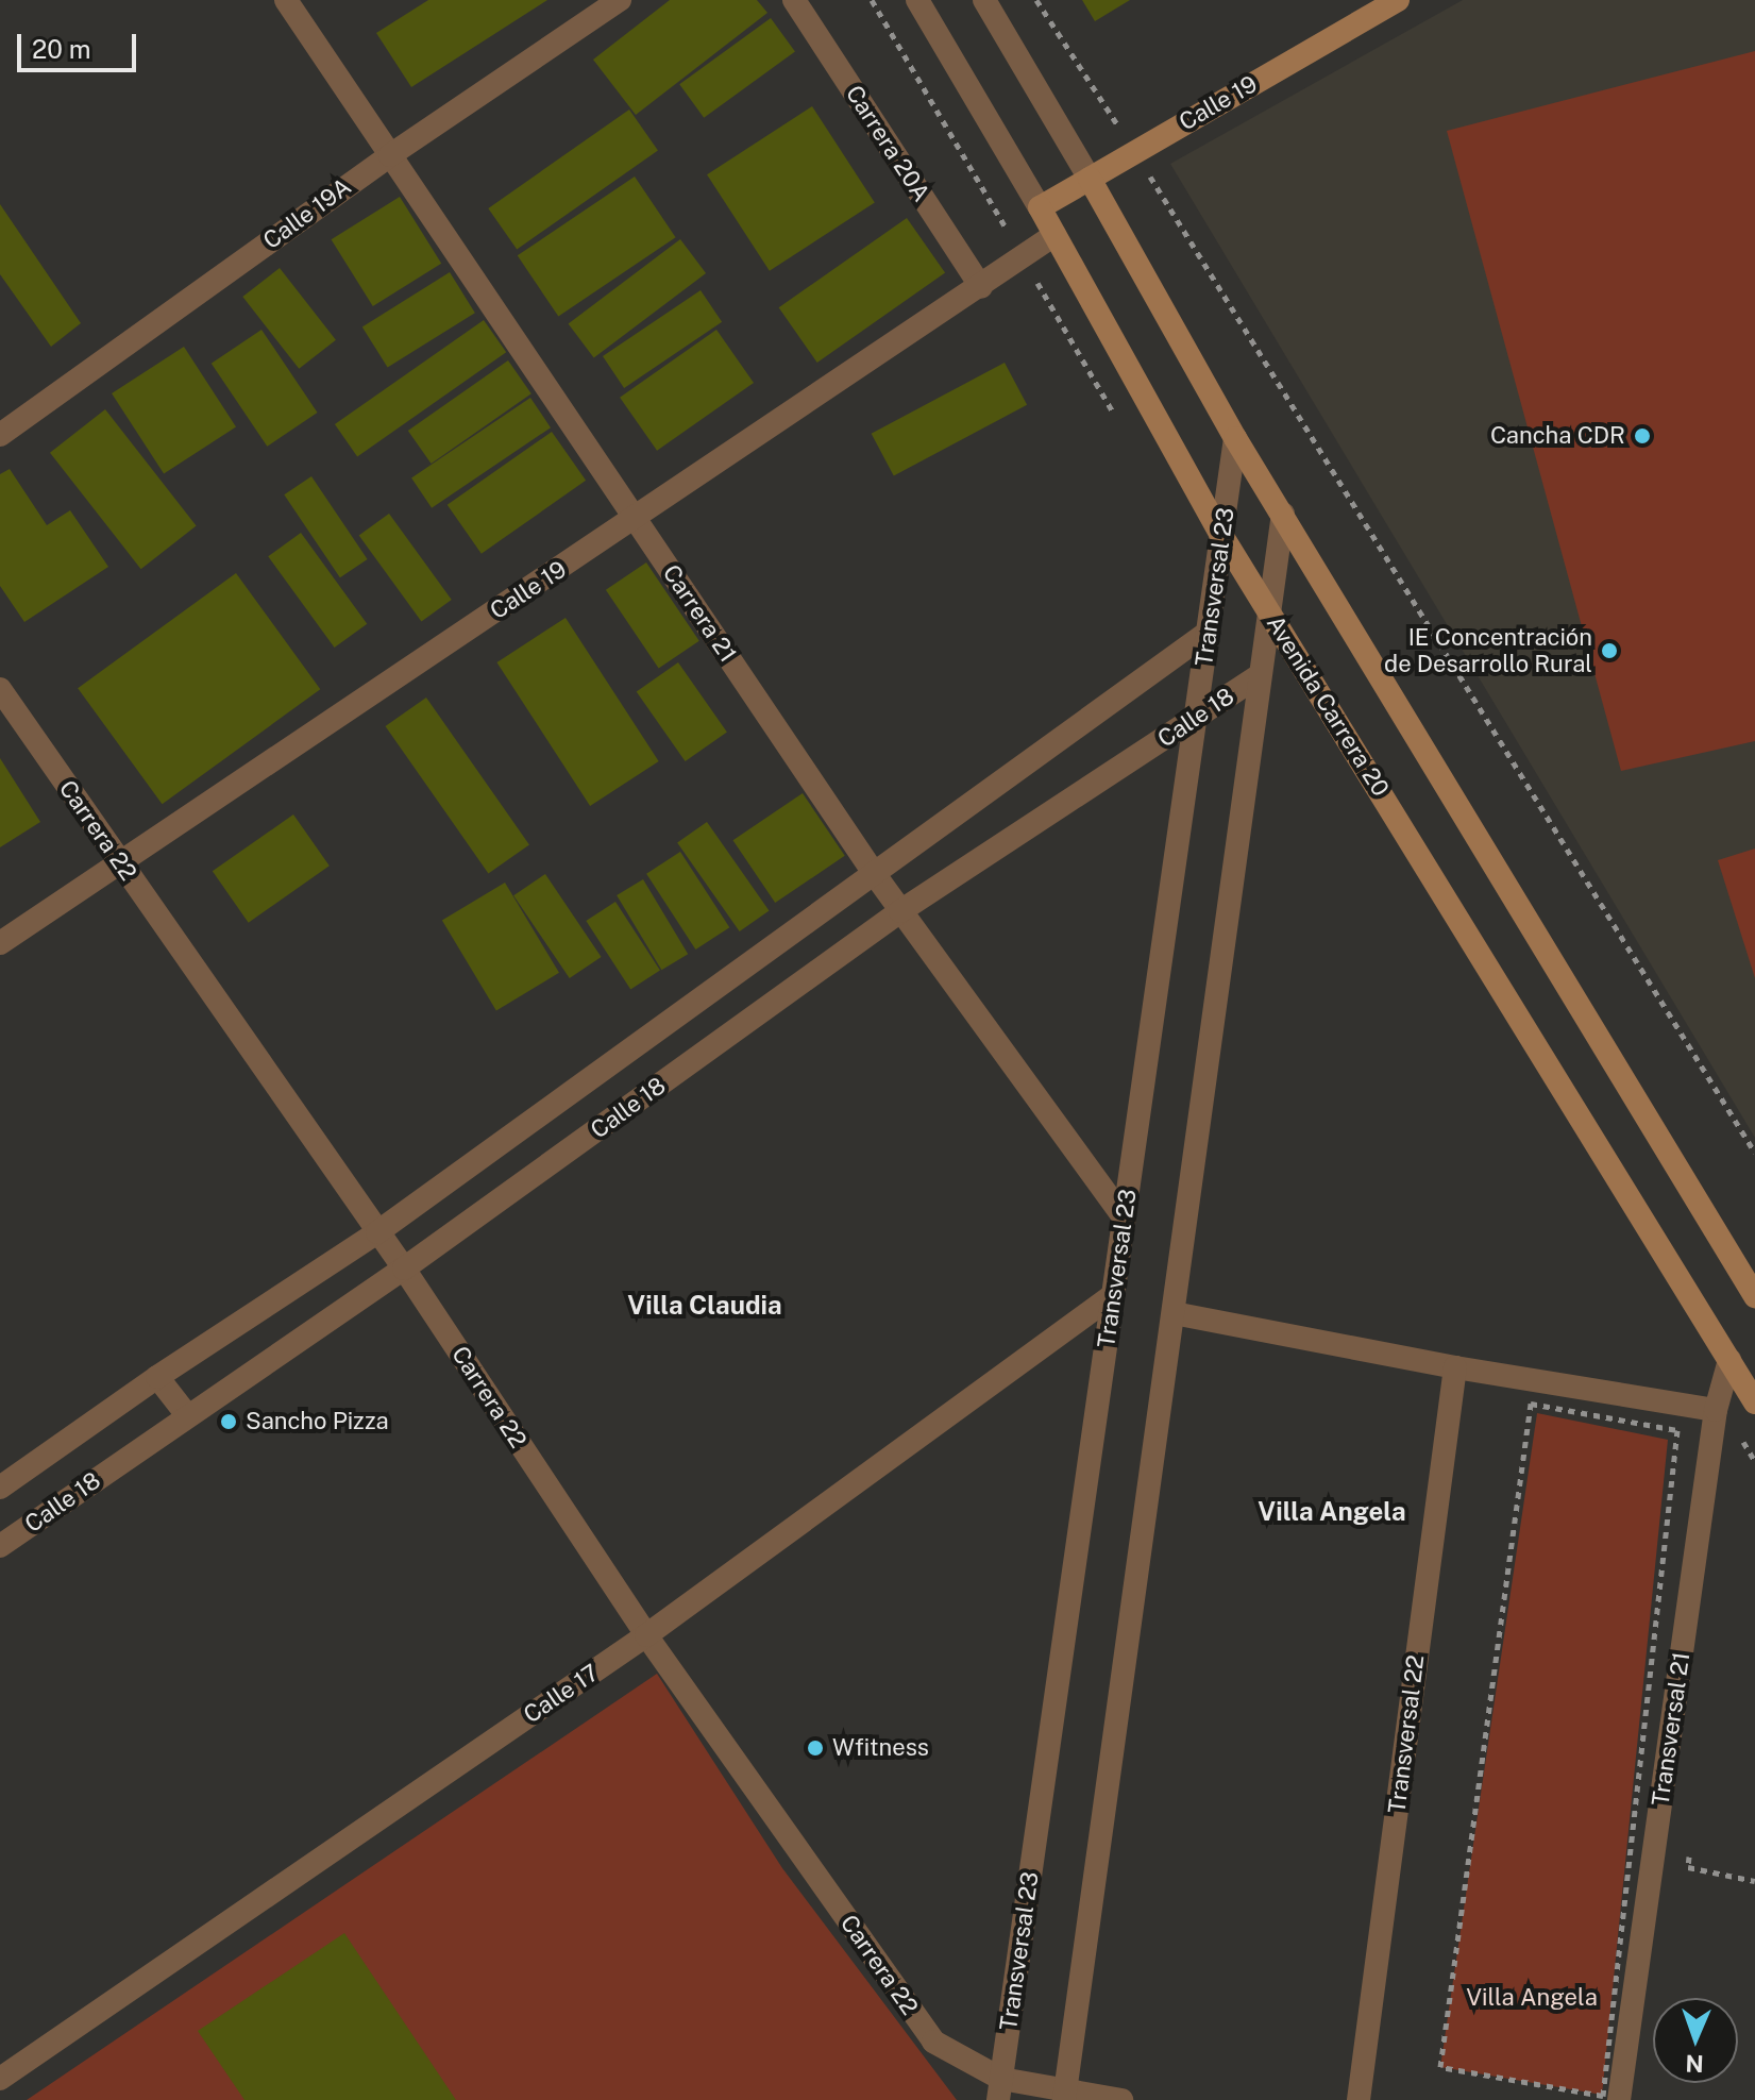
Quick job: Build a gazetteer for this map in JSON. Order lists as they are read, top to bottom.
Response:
{
  "streets": {
    "main road": ["Calle 19", "Avenida Carrera 20"],
    "street": [
      "Carrera 20A",
      "Calle 19A",
      "Transversal 23",
      "Carrera 21",
      "Calle 18",
      "Carrera 22",
      "Calle 17",
      "Transversal 21",
      "Transversal 22"
    ]
  },
  "crossings": [
    ["Calle 19", "Carrera 20A"],
    ["Calle 19", "Carrera 21"],
    ["Calle 19", "Avenida Carrera 20"],
    ["Calle 19", "Carrera 22"],
    ["Calle 19A", "Carrera 21"],
    ["Transversal 23", "Carrera 21"],
    ["Transversal 23", "Avenida Carrera 20"],
    ["Transversal 23", "Calle 18"],
    ["Transversal 23", "Carrera 22"],
    ["Transversal 23", "Calle 17"],
    ["Carrera 21", "Calle 18"],
    ["Avenida Carrera 20", "Transversal 21"],
    ["Calle 18", "Carrera 22"],
    ["Carrera 22", "Calle 17"]
  ],
  "districts": ["Villa Claudia", "Villa Angela"],
  "parks": ["Villa Angela"],
  "places": [
    "Cancha CDR",
    "IE Concentración de Desarrollo Rural",
    "Sancho Pizza",
    "Wfitness"
  ],
  "scale_bar": "20 m",
  "north": "bottom"
}
